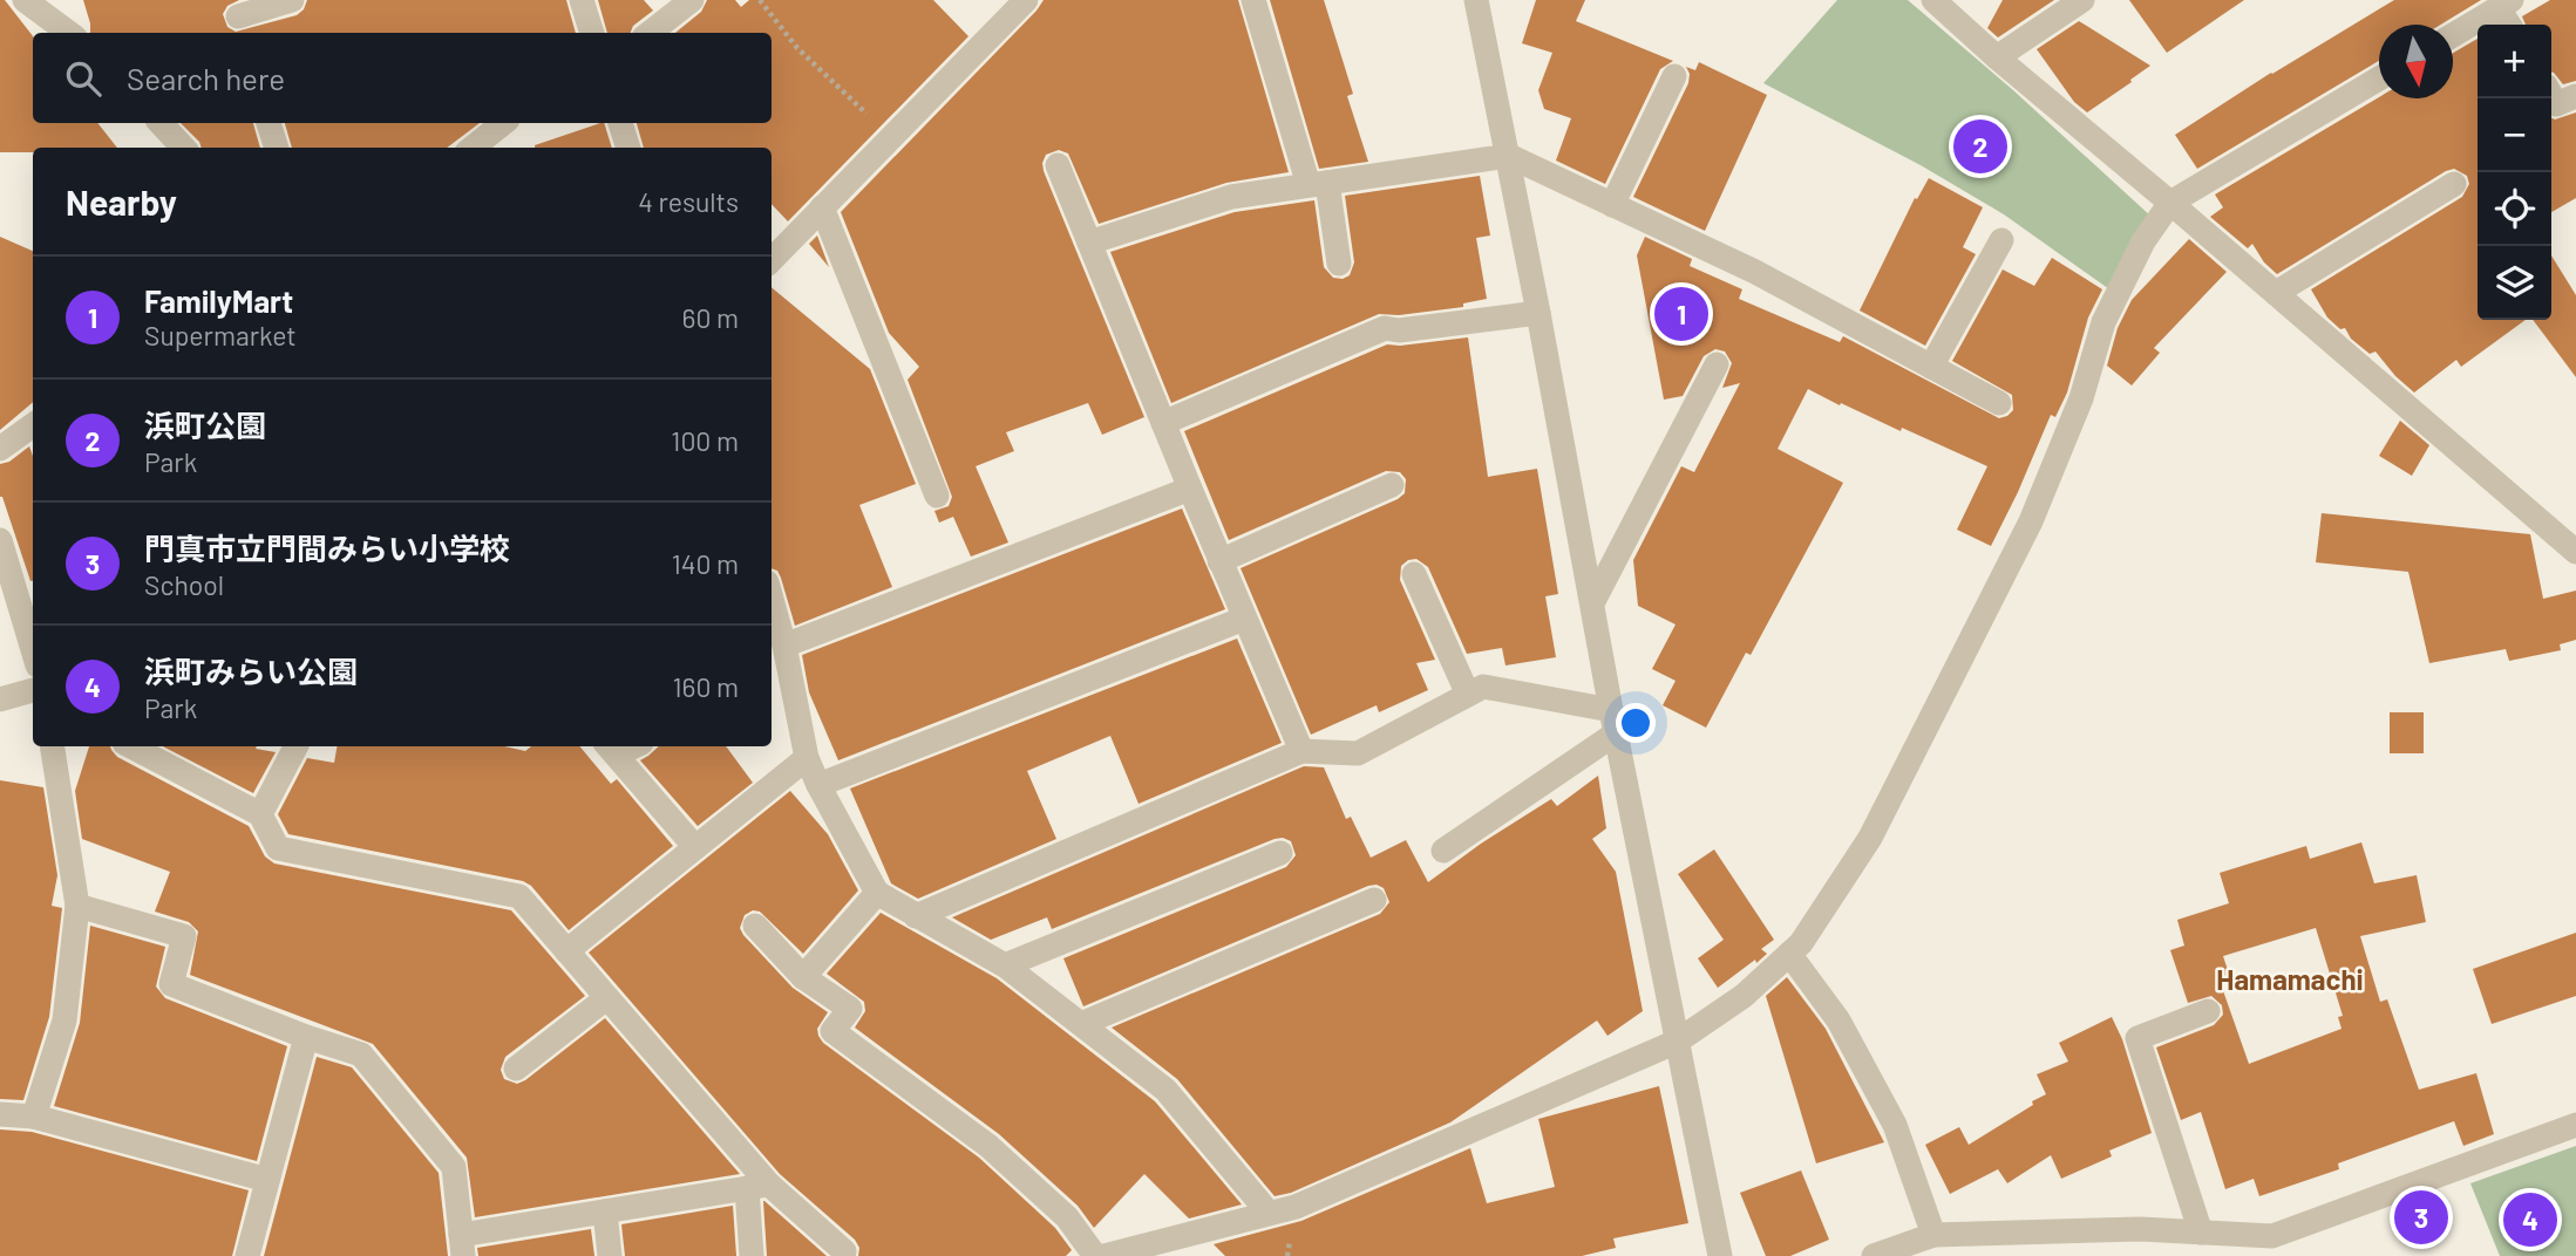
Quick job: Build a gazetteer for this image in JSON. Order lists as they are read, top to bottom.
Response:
{
  "districts": ["Hamamachi"],
  "north": "bottom",
  "page": {
    "map_buttons": ["+", "−"],
    "search": "Search here",
    "pins": [
      "2",
      "1",
      "3",
      "4"
    ],
    "heading": ["Nearby", "4 results"],
    "list": [
      {
        "mark": "1",
        "name": "FamilyMart",
        "note": "Supermarket",
        "value": "60 m"
      },
      {
        "mark": "2",
        "name": "浜町公園",
        "note": "Park",
        "value": "100 m"
      },
      {
        "mark": "3",
        "name": "門真市立門間みらい小学校",
        "note": "School",
        "value": "140 m"
      },
      {
        "mark": "4",
        "name": "浜町みらい公園",
        "note": "Park",
        "value": "160 m"
      }
    ]
  }
}
